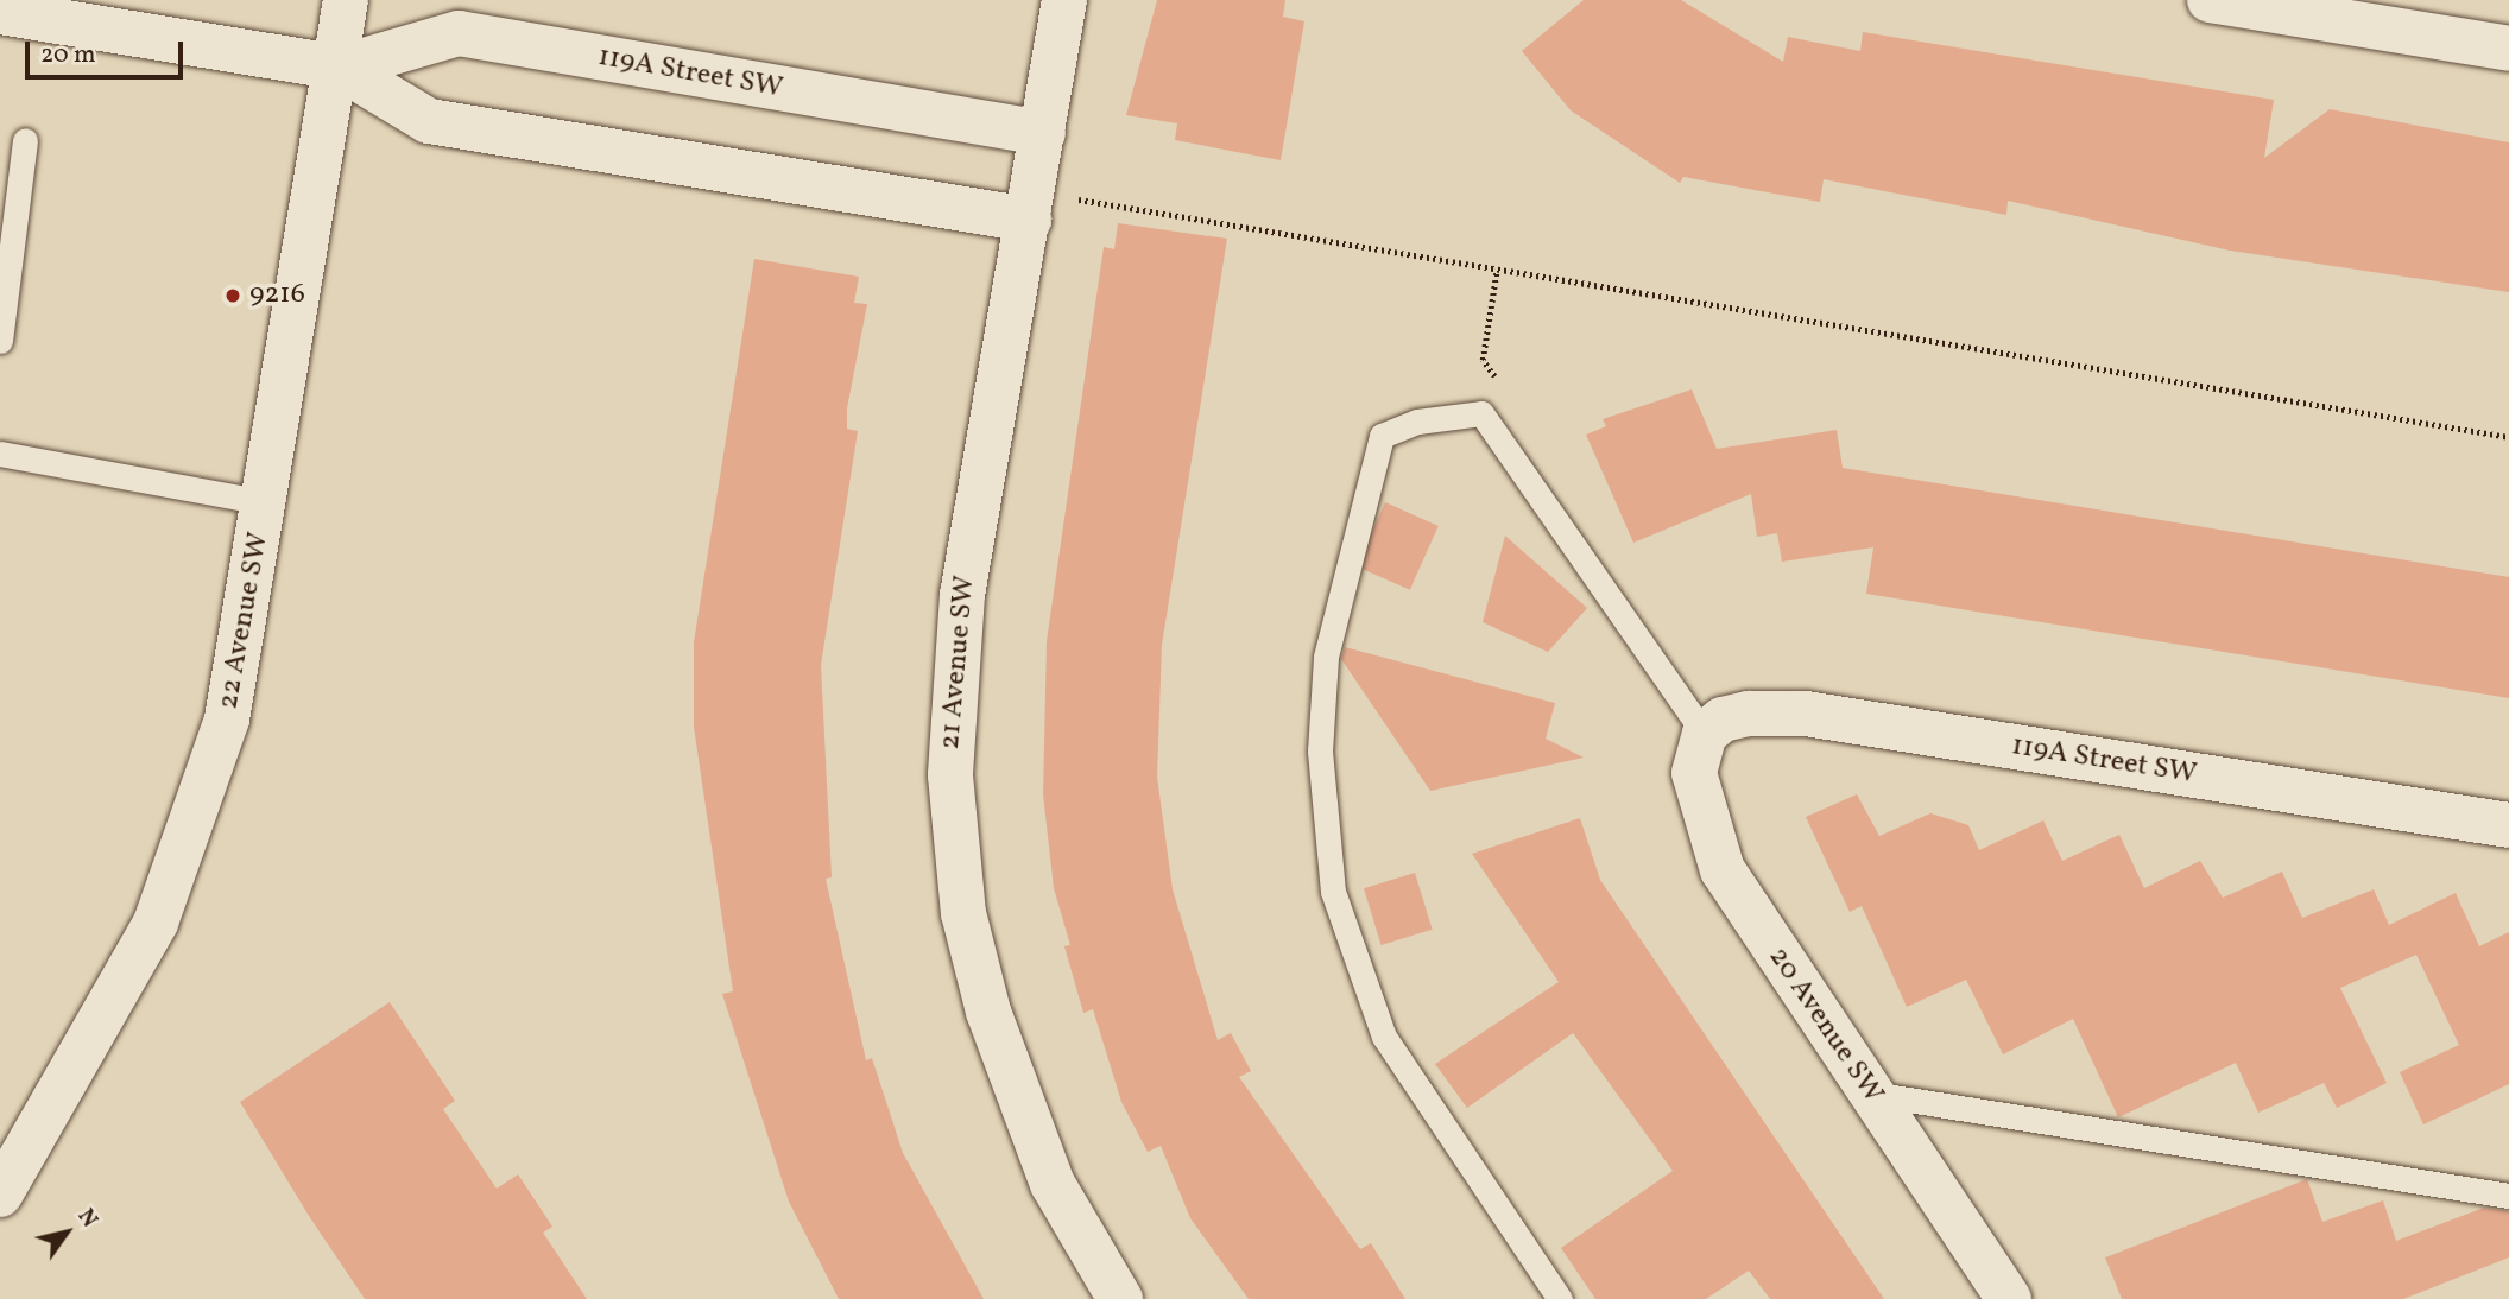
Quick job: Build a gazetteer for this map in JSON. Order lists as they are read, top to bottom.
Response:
{
  "streets": {
    "street": [
      "119A Street SW",
      "22 Avenue SW",
      "21 Avenue SW",
      "20 Avenue SW"
    ]
  },
  "crossings": [
    ["119A Street SW", "22 Avenue SW"],
    ["119A Street SW", "21 Avenue SW"],
    ["119A Street SW", "20 Avenue SW"]
  ],
  "places": ["9216"],
  "scale_bar": "20 m",
  "north": "top right"
}
